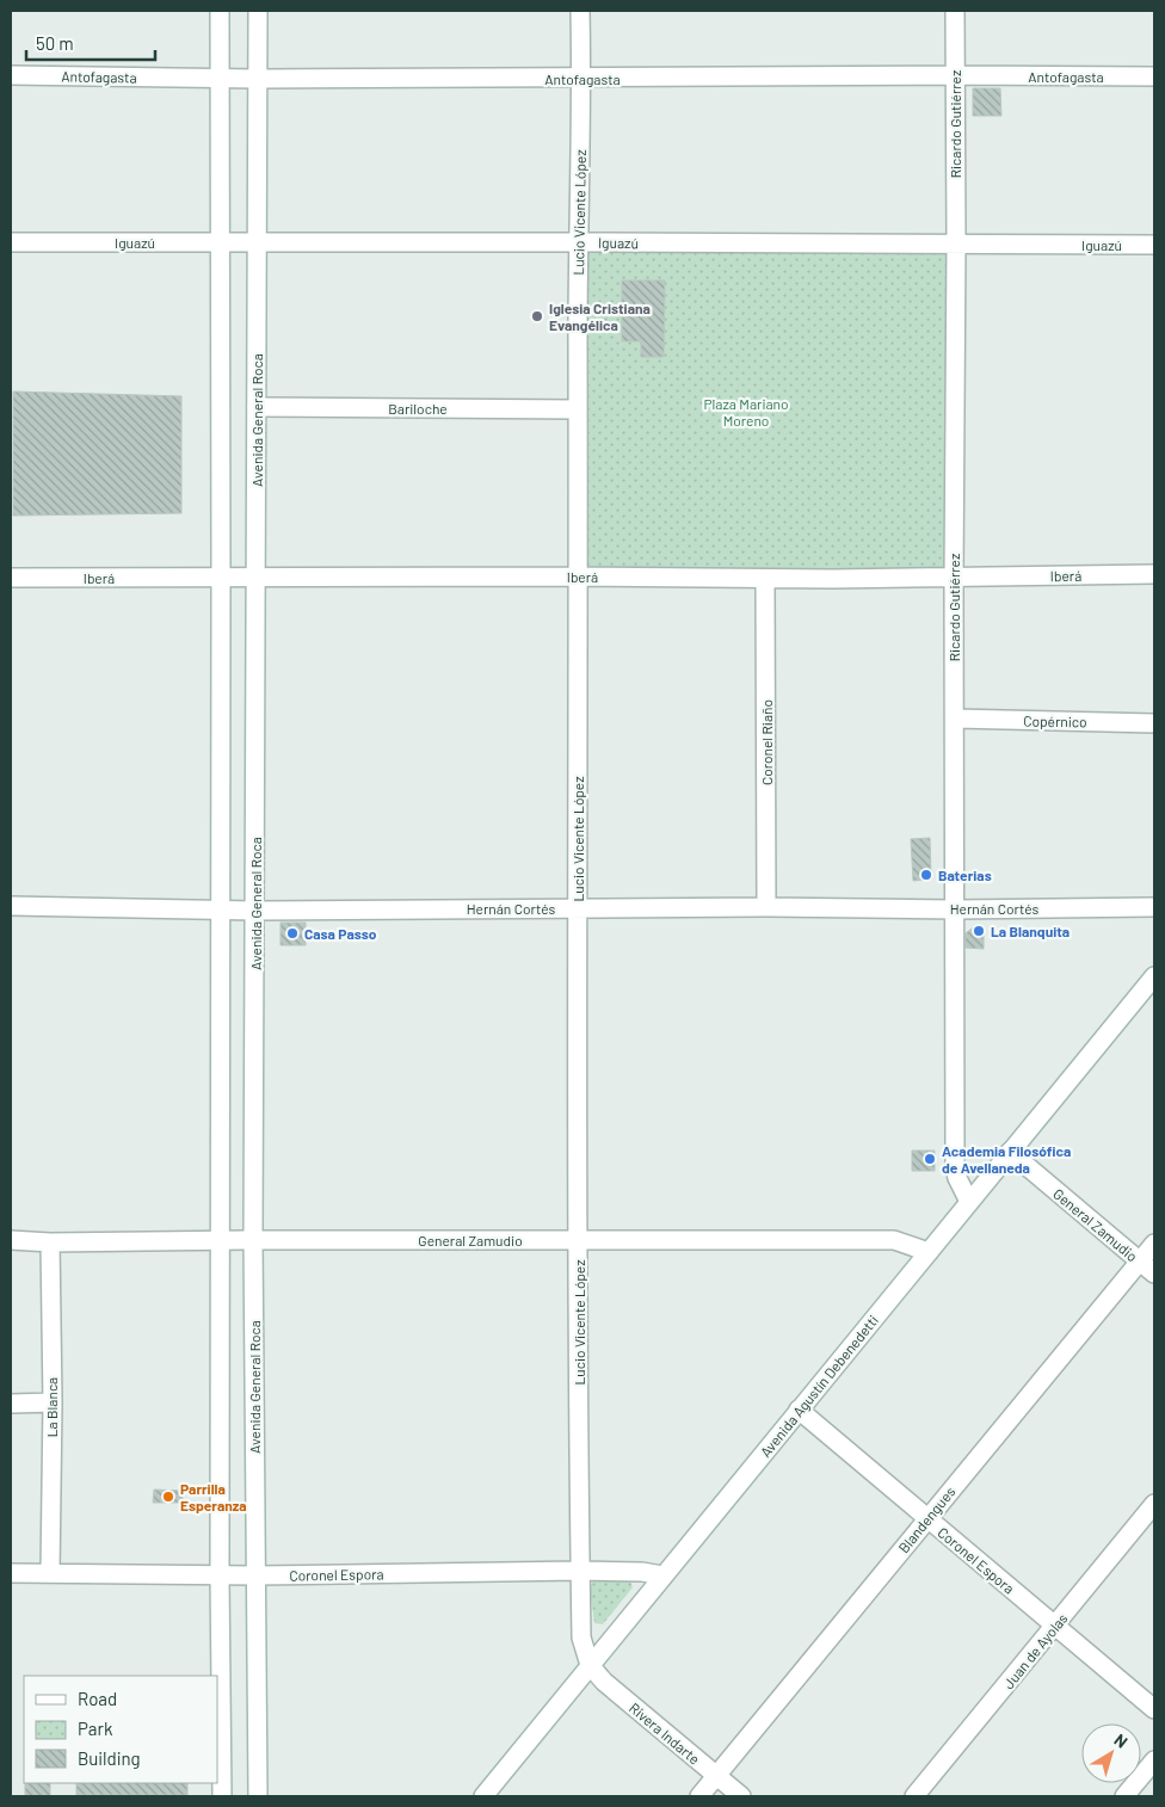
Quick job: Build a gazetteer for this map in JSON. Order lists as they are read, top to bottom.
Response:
{
  "streets": {
    "street": [
      "Antofagasta",
      "Ricardo Gutiérrez",
      "Lucio Vicente López",
      "Iguazú",
      "Bariloche",
      "Avenida General Roca",
      "Iberá",
      "Copérnico",
      "Coronel Riaño",
      "Hernán Cortés",
      "General Zamudio",
      "Avenida Agustín Debenedetti",
      "La Blanca",
      "Blandengues",
      "Coronel Espora",
      "Juan de Ayolas",
      "Rivera Indarte"
    ]
  },
  "crossings": [
    ["Antofagasta", "Ricardo Gutiérrez"],
    ["Antofagasta", "Lucio Vicente López"],
    ["Antofagasta", "Avenida General Roca"],
    ["Ricardo Gutiérrez", "Iguazú"],
    ["Ricardo Gutiérrez", "Iberá"],
    ["Ricardo Gutiérrez", "Copérnico"],
    ["Ricardo Gutiérrez", "Hernán Cortés"],
    ["Ricardo Gutiérrez", "Avenida Agustín Debenedetti"],
    ["Lucio Vicente López", "Iguazú"],
    ["Lucio Vicente López", "Bariloche"],
    ["Lucio Vicente López", "Iberá"],
    ["Lucio Vicente López", "Hernán Cortés"],
    ["Lucio Vicente López", "General Zamudio"],
    ["Lucio Vicente López", "Avenida Agustín Debenedetti"],
    ["Lucio Vicente López", "Coronel Espora"],
    ["Lucio Vicente López", "Rivera Indarte"],
    ["Iguazú", "Avenida General Roca"],
    ["Bariloche", "Avenida General Roca"],
    ["Avenida General Roca", "Iberá"],
    ["Avenida General Roca", "Hernán Cortés"],
    ["Avenida General Roca", "General Zamudio"],
    ["Avenida General Roca", "Coronel Espora"],
    ["Iberá", "Coronel Riaño"],
    ["Coronel Riaño", "Hernán Cortés"],
    ["General Zamudio", "Avenida Agustín Debenedetti"],
    ["General Zamudio", "La Blanca"],
    ["General Zamudio", "Blandengues"],
    ["Avenida Agustín Debenedetti", "Coronel Espora"],
    ["Avenida Agustín Debenedetti", "Rivera Indarte"],
    ["La Blanca", "Coronel Espora"],
    ["Blandengues", "Coronel Espora"],
    ["Blandengues", "Rivera Indarte"],
    ["Coronel Espora", "Juan de Ayolas"]
  ],
  "parks": ["Plaza Mariano Moreno"],
  "places": [
    "Iglesia Cristiana Evangélica",
    "Baterias",
    "La Blanquita",
    "Casa Passo",
    "Academia Filosófica de Avellaneda",
    "Parrilla Esperanza"
  ],
  "legend": ["Road", "Park", "Building"],
  "scale_bar": "50 m",
  "north": "top right"
}
